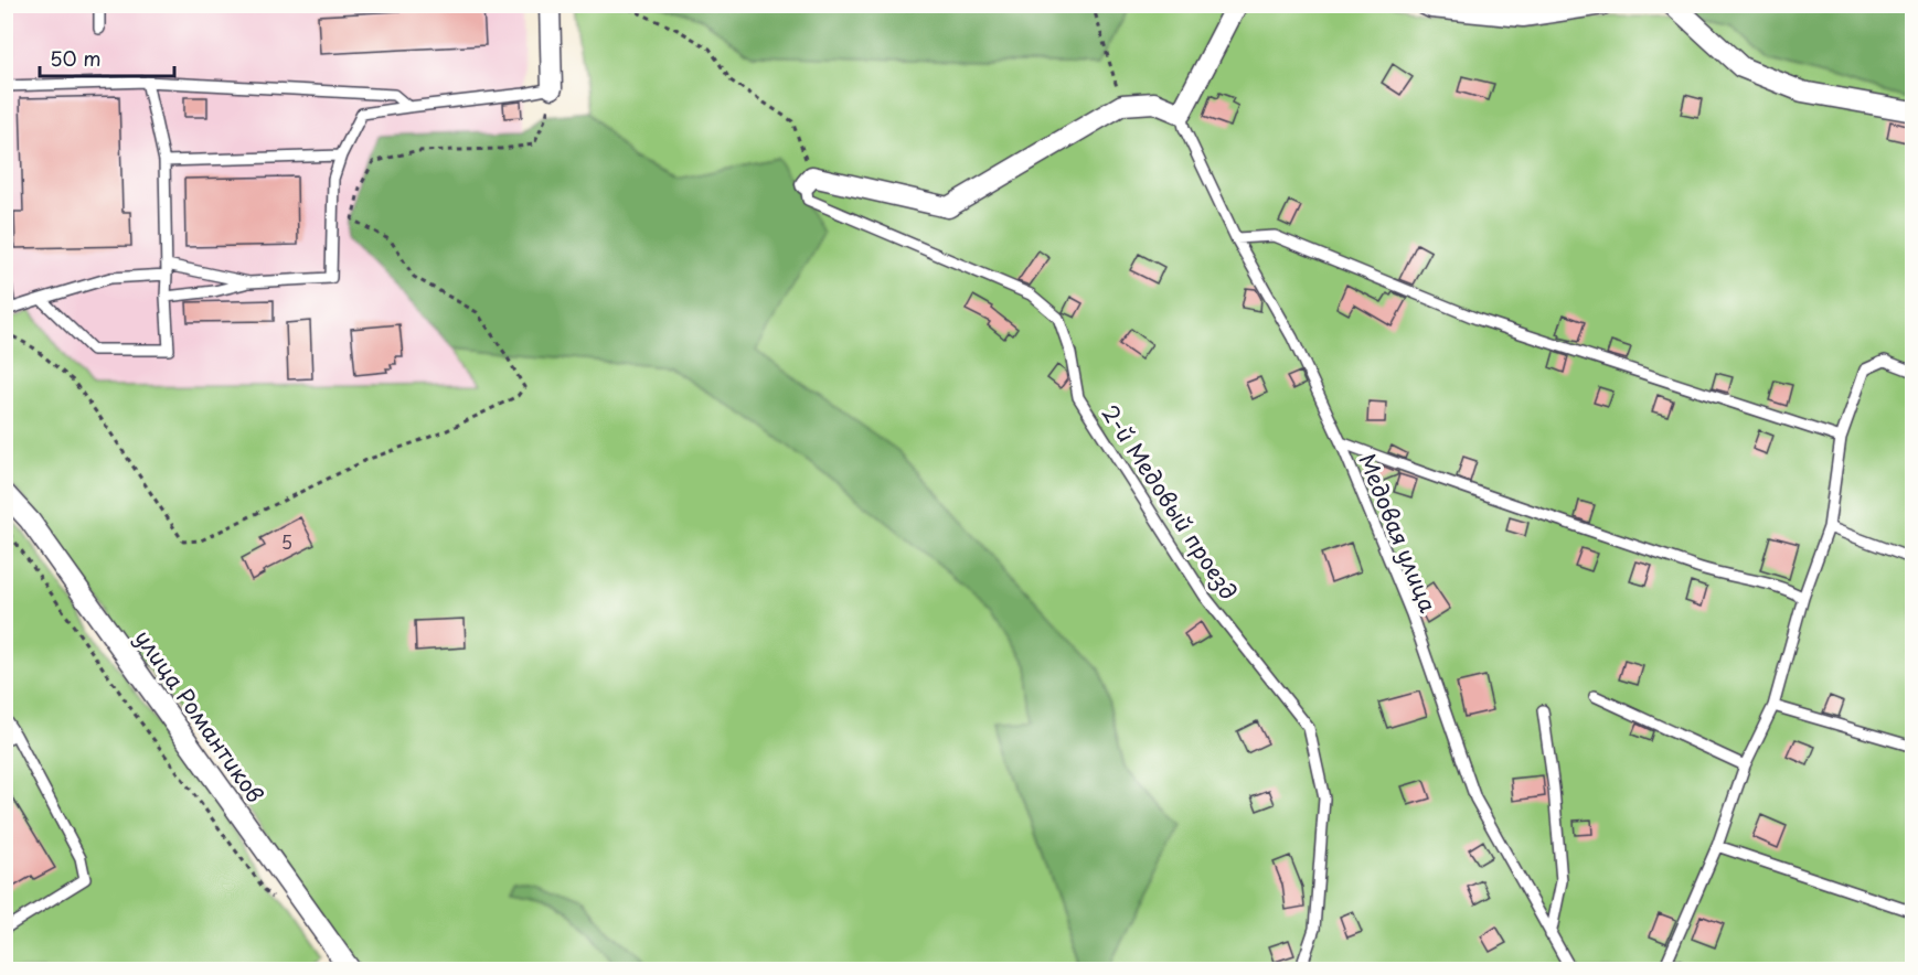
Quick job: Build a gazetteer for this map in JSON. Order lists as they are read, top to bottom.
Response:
{
  "streets": {
    "street": ["улица Романтиков"],
    "lane": ["2-й Медовый проезд", "Медовая улица"]
  },
  "house_numbers": ["5"],
  "scale_bar": "50 m"
}
